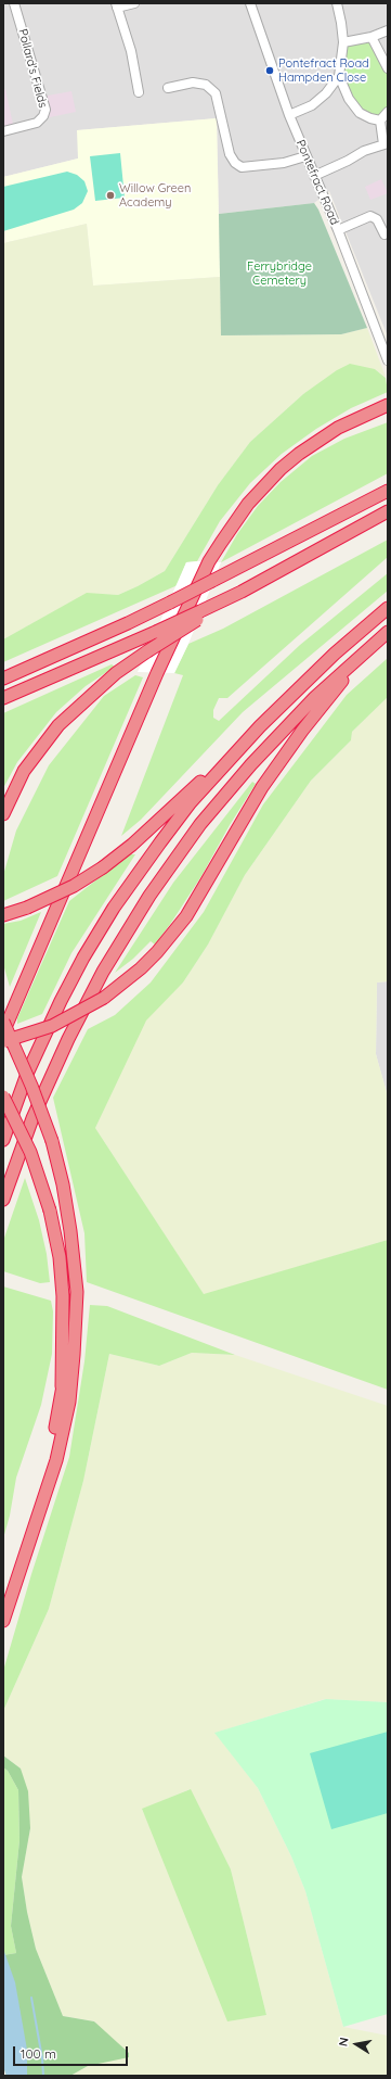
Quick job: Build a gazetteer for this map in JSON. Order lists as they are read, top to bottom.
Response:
{
  "streets": {
    "street": ["Pollard's Fields", "Pontefract Road"]
  },
  "parks": ["Ferrybridge Cemetery"],
  "places": ["Pontefract Road Hampden Close", "Willow Green Academy"],
  "scale_bar": "100 m",
  "north": "left"
}
